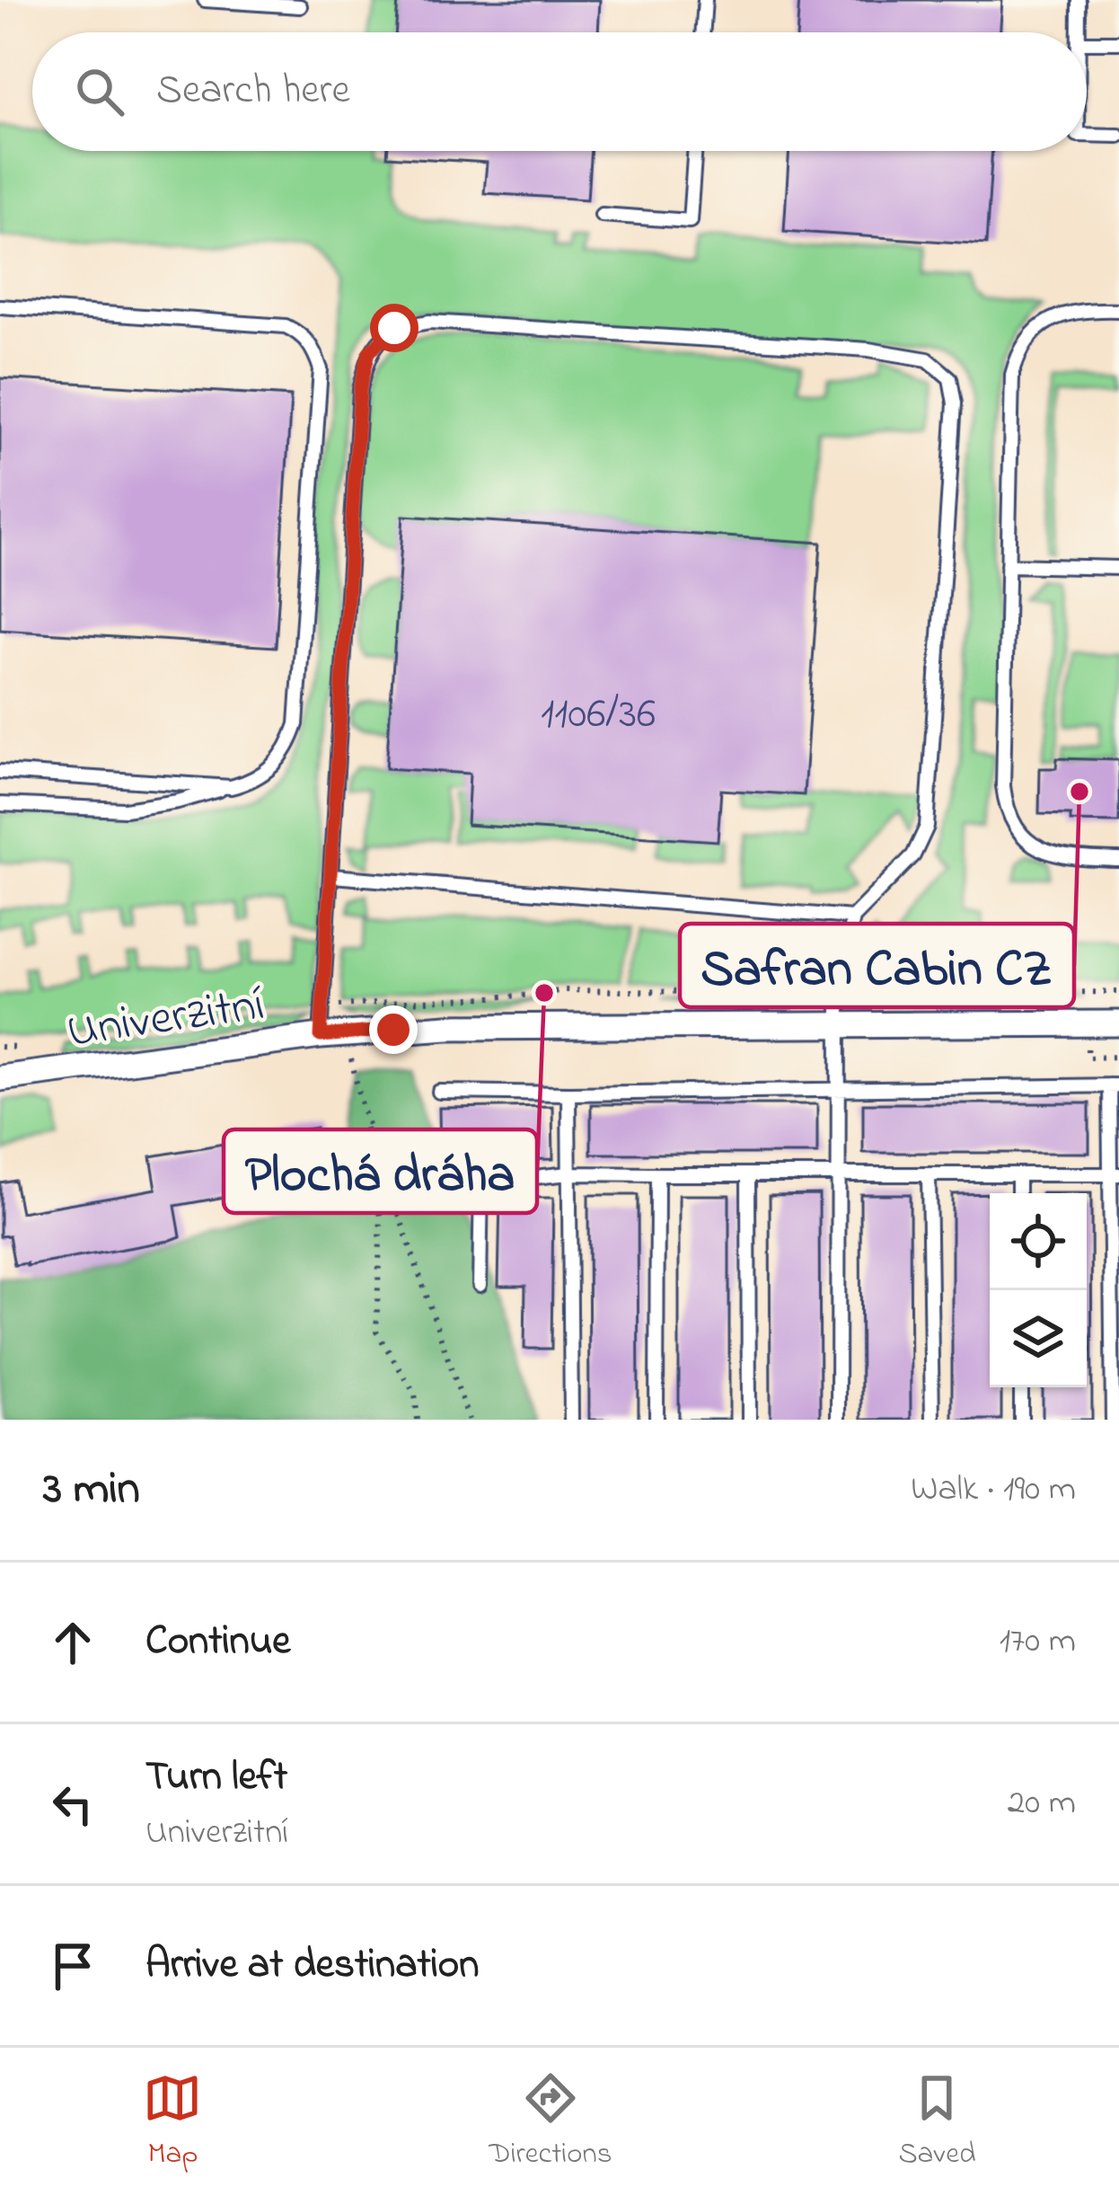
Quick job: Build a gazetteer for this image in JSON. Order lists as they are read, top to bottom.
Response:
{
  "streets": {
    "street": ["Univerzitní"]
  },
  "places": ["Safran Cabin CZ", "Plochá dráha"],
  "house_numbers": ["1106/36"],
  "page": {
    "search": "Search here",
    "heading": ["3 min", "Walk · 190 m"],
    "list": [
      ["Continue", "170 m"],
      ["Turn left", "Univerzitní", "20 m"],
      "Arrive at destination"
    ],
    "nav": ["Map", "Directions", "Saved"]
  }
}
